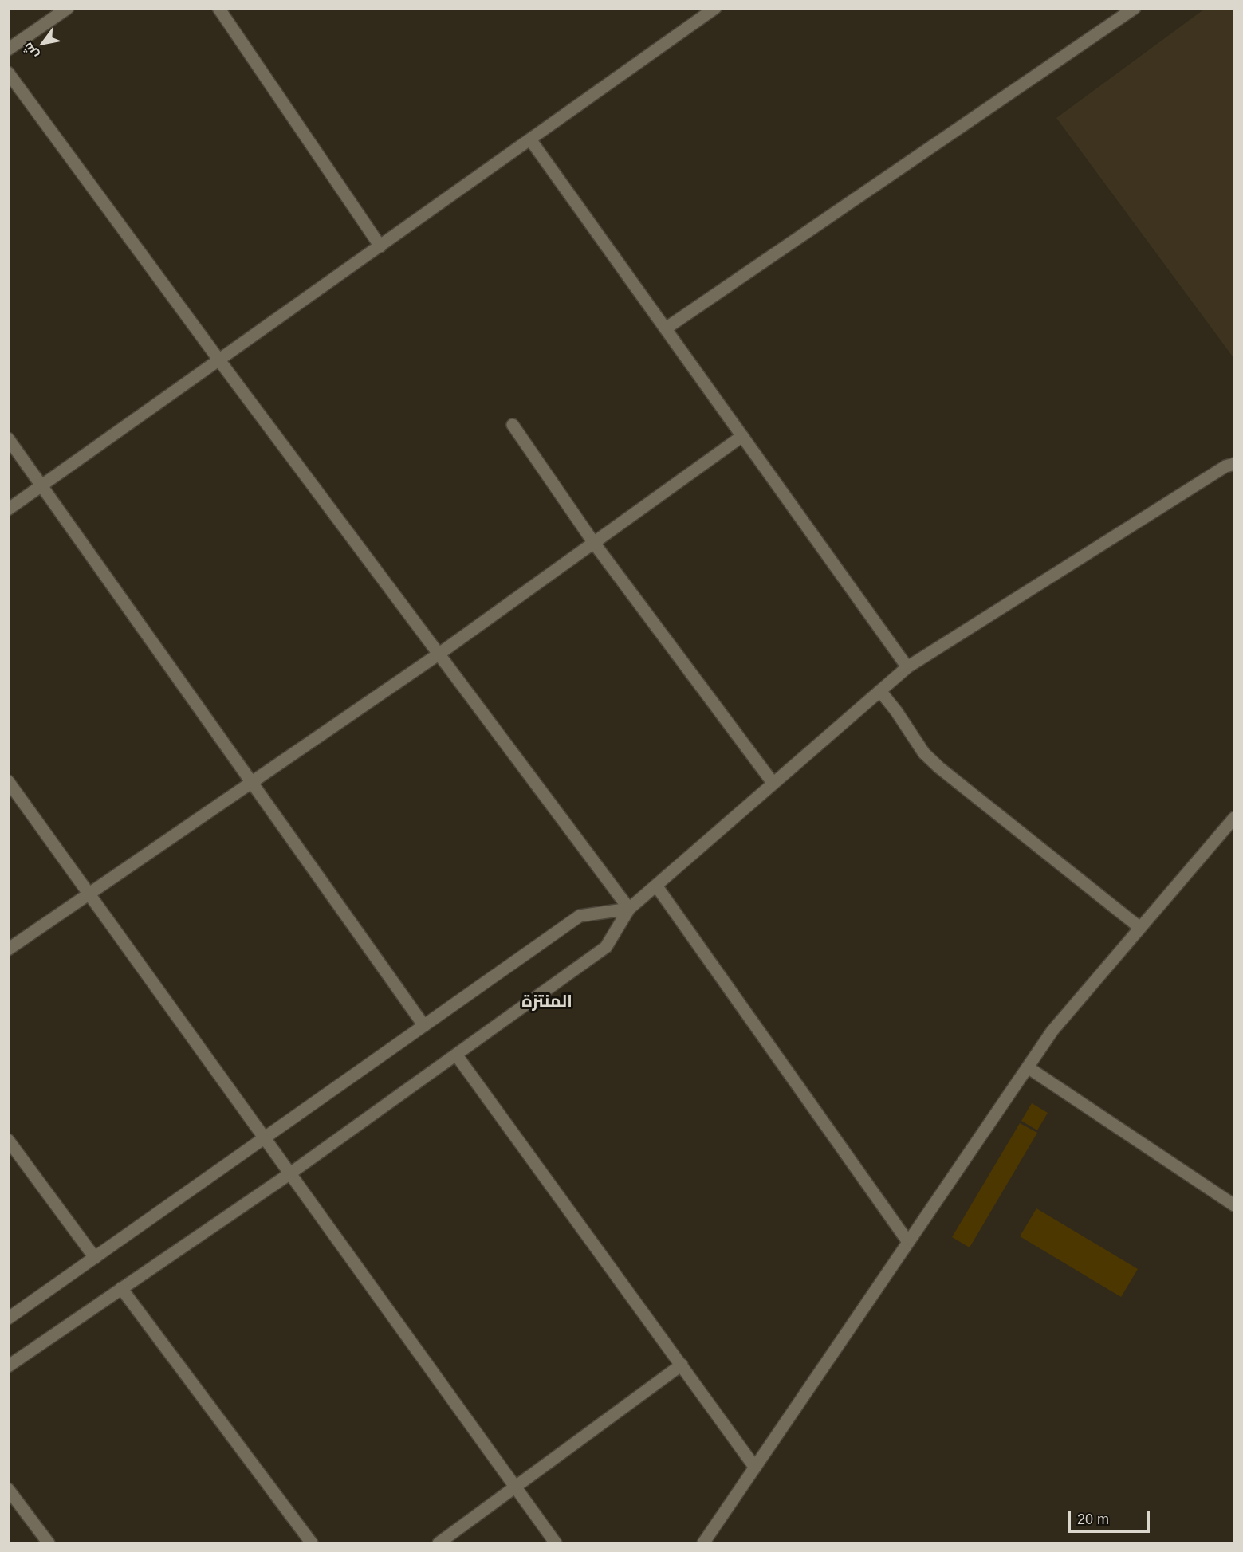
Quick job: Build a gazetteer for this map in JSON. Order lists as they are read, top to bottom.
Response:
{
  "districts": ["المنتزة"],
  "scale_bar": "20 m",
  "north": "bottom left"
}
